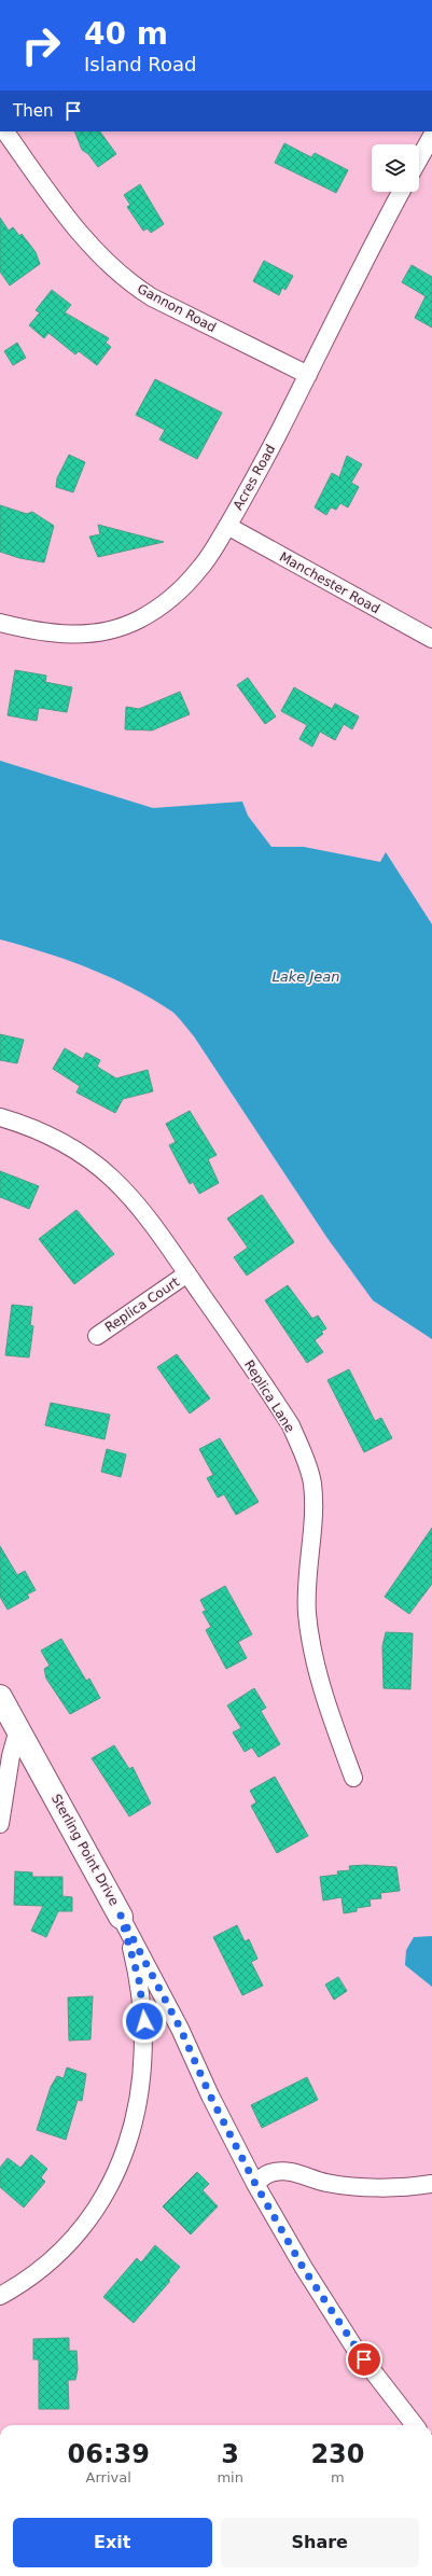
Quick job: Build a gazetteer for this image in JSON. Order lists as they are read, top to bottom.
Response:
{
  "streets": {
    "street": [
      "Gannon Road",
      "Acres Road",
      "Manchester Road",
      "Replica Court",
      "Replica Lane",
      "Sterling Point Drive"
    ]
  },
  "crossings": [
    ["Gannon Road", "Acres Road"],
    ["Acres Road", "Manchester Road"],
    ["Replica Court", "Replica Lane"]
  ],
  "water": ["Lake Jean"],
  "page": {
    "turn": ["40 m", "Island Road"],
    "then": "Then",
    "eta": [
      "06:39",
      "Arrival",
      "3",
      "min",
      "230",
      "m"
    ],
    "buttons": ["Exit", "Share"]
  }
}
